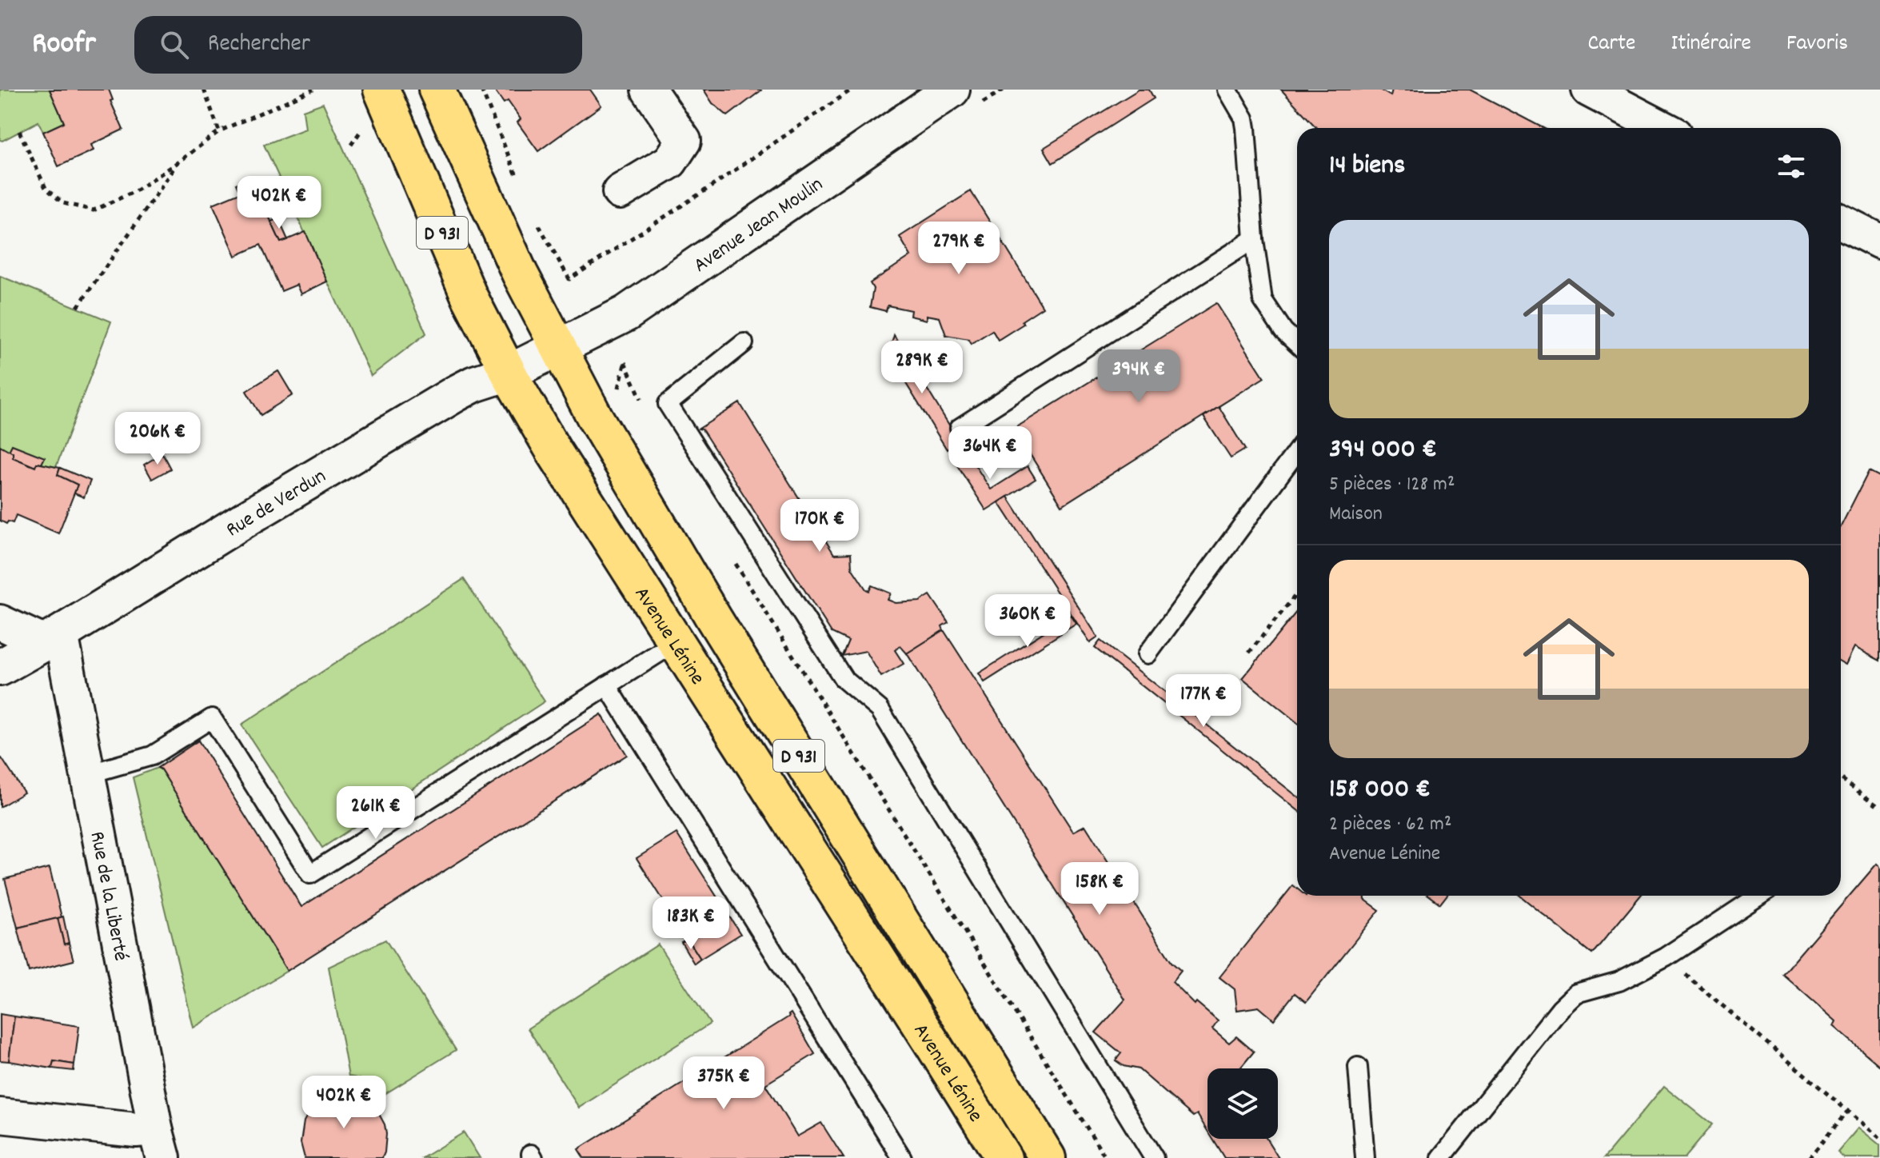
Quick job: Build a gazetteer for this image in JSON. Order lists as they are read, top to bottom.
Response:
{
  "streets": {
    "main road": ["D 931", "Avenue Lénine"],
    "street": ["Avenue Jean Moulin", "Rue de Verdun", "Rue de la Liberté"]
  },
  "crossings": [
    ["Avenue Jean Moulin", "Rue de Verdun"],
    ["Avenue Jean Moulin", "Avenue Lénine"],
    ["Rue de Verdun", "Avenue Lénine"],
    ["Rue de Verdun", "Rue de la Liberté"]
  ],
  "page": {
    "header": "Roofr",
    "search": "Rechercher",
    "nav": ["Carte", "Itinéraire", "Favoris"],
    "heading": "14 biens",
    "price": [
      "402K €",
      "279K €",
      "289K €",
      "394K €",
      "206K €",
      "364K €",
      "170K €",
      "360K €",
      "177K €",
      "261K €",
      "158K €",
      "183K €",
      "375K €",
      "402K €"
    ],
    "list": [
      {
        "name": "394 000 €",
        "note": "5 pièces · 128 m² · Maison"
      },
      {
        "name": "158 000 €",
        "note": "2 pièces · 62 m² · Avenue Lénine"
      }
    ]
  }
}
